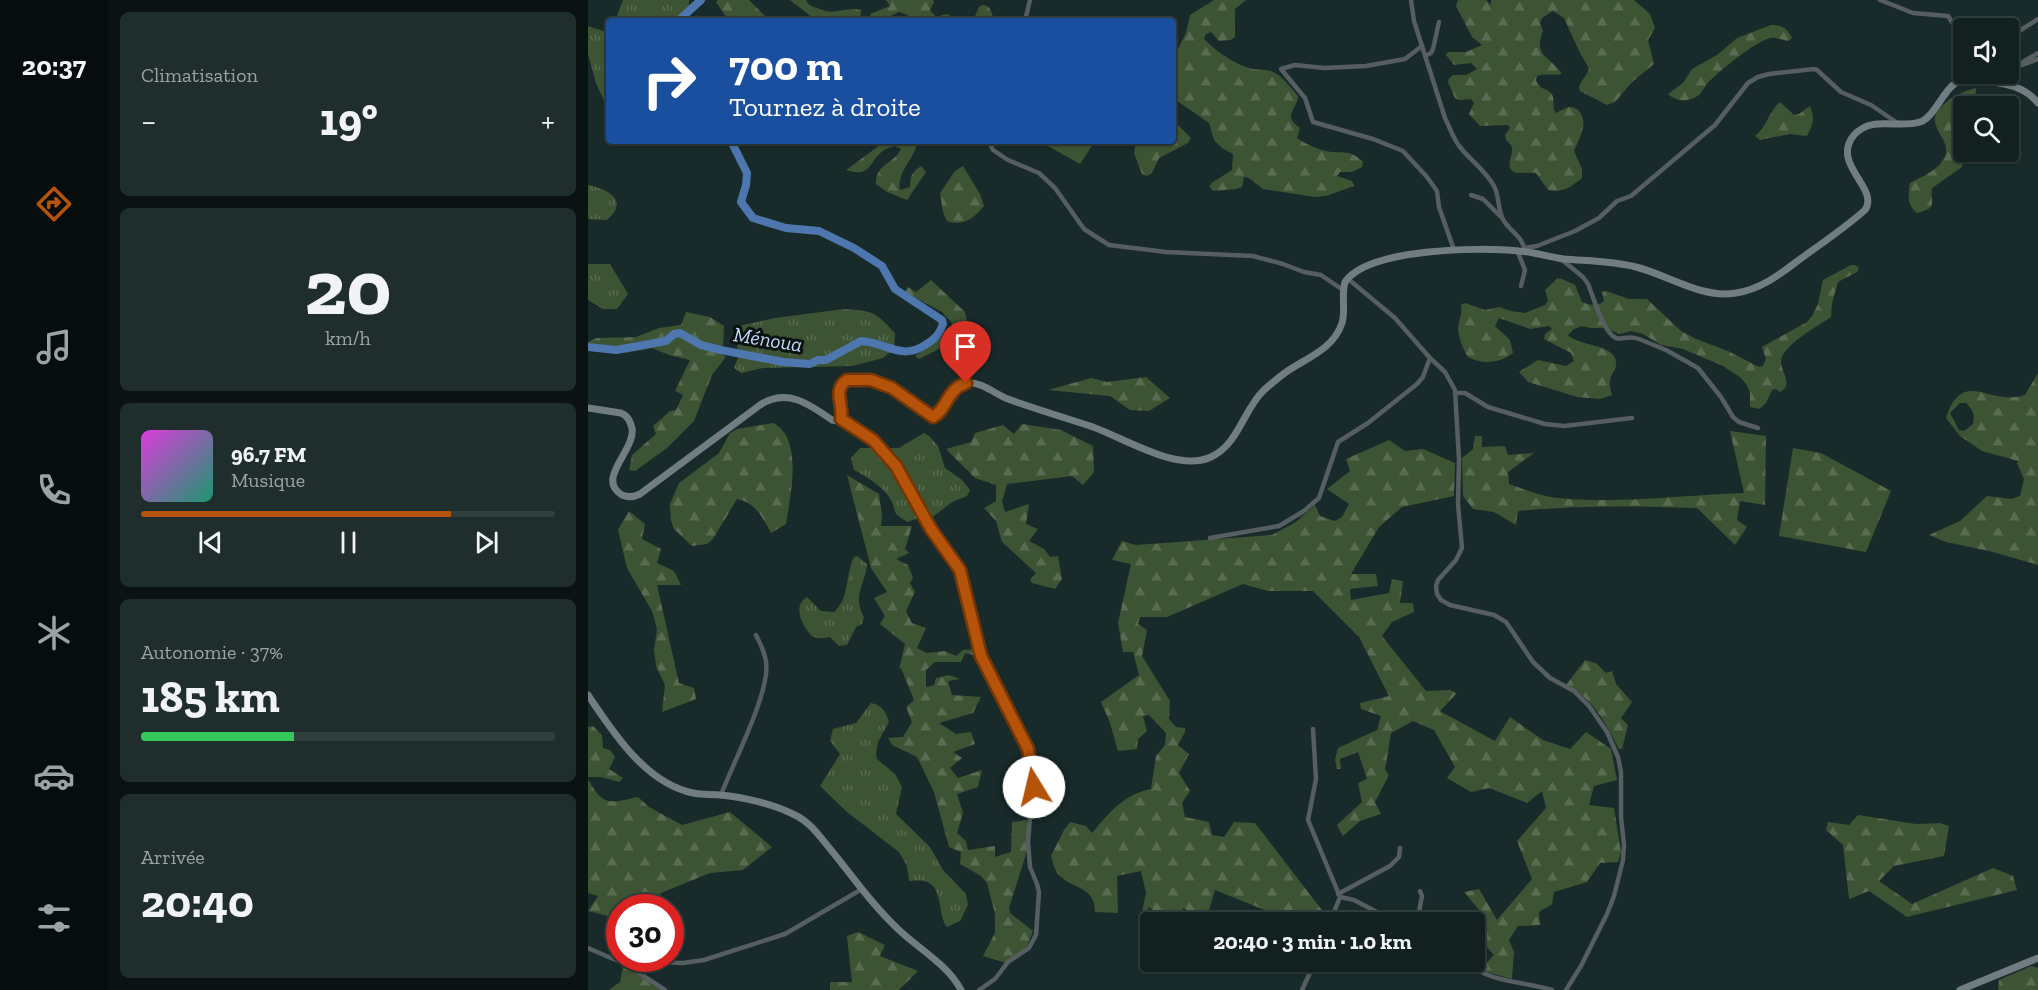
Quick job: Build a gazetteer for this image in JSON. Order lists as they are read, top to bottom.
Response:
{
  "water": ["Ménoua"],
  "page": {
    "tabs": "20:37",
    "tile": [
      "Climatisation",
      ["20", "km/h"],
      ["Autonomie · 37%", "185 km"],
      ["Arrivée", "20:40"]
    ],
    "turn": ["700 m", "Tournez à droite"],
    "heat": ["−", "19°", "+"],
    "song": ["96.7 FM", "Musique"],
    "limit": "30",
    "trip": "20:40 · 3 min · 1.0 km"
  }
}
